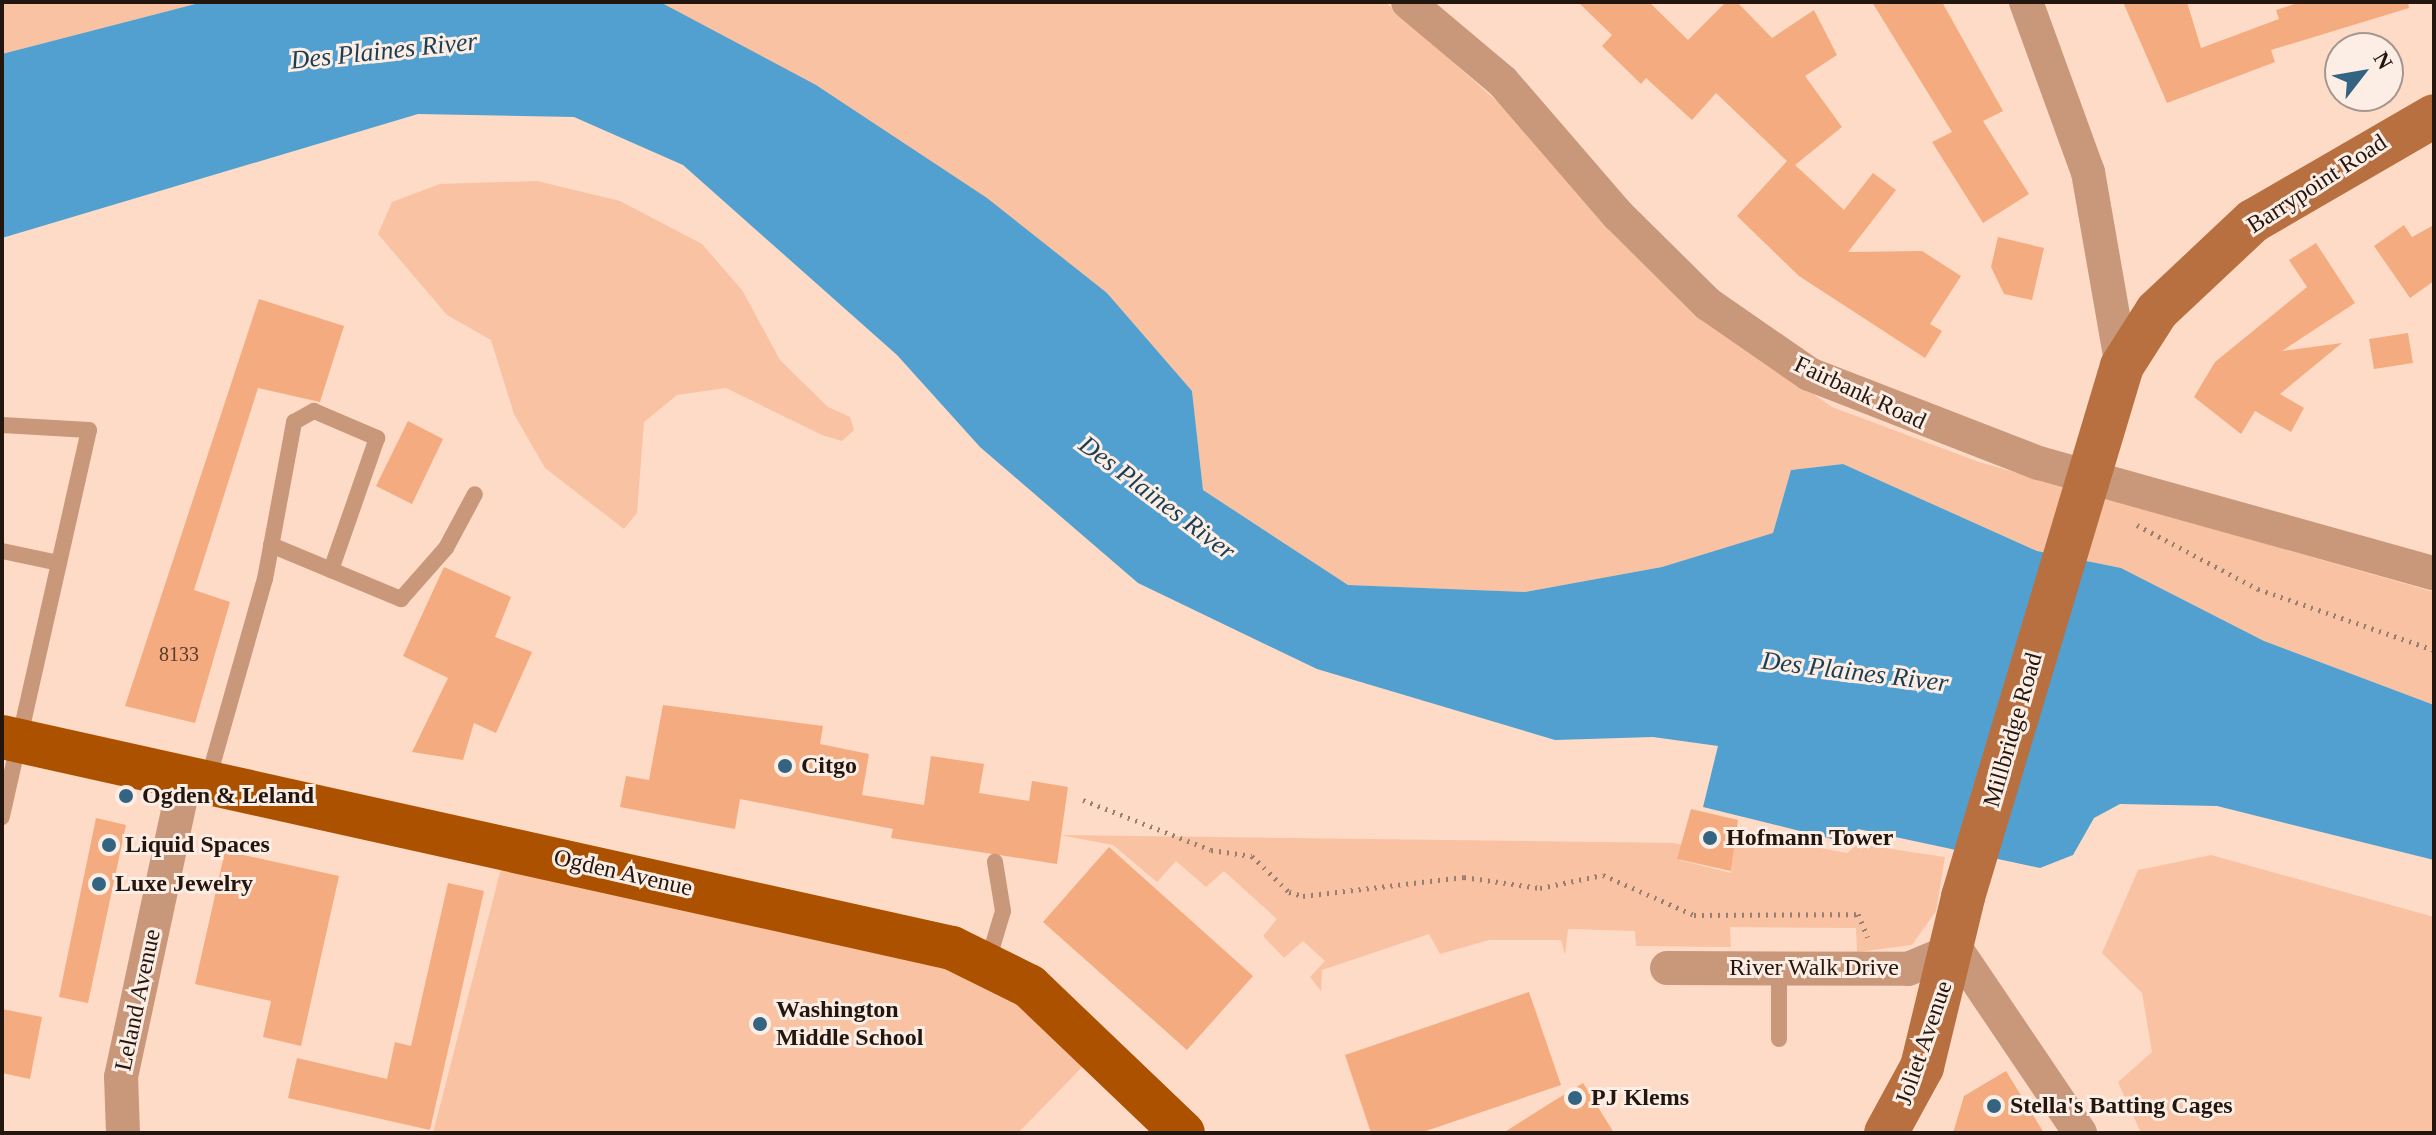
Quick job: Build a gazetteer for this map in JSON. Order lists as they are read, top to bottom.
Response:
{
  "streets": {
    "main road": ["Ogden Avenue"],
    "street": [
      "Barrypoint Road",
      "Fairbank Road",
      "Millbridge Road",
      "River Walk Drive",
      "Leland Avenue",
      "Joliet Avenue"
    ]
  },
  "crossings": [
    ["Barrypoint Road", "Fairbank Road"],
    ["Barrypoint Road", "Millbridge Road"],
    ["Fairbank Road", "Millbridge Road"],
    ["Millbridge Road", "River Walk Drive"],
    ["Millbridge Road", "Joliet Avenue"],
    ["Ogden Avenue", "Leland Avenue"],
    ["River Walk Drive", "Joliet Avenue"]
  ],
  "water": ["Des Plaines River"],
  "places": [
    "Citgo",
    "Ogden & Leland",
    "Hofmann Tower",
    "Liquid Spaces",
    "Luxe Jewelry",
    "Washington Middle School",
    "PJ Klems",
    "Stella's Batting Cages"
  ],
  "house_numbers": ["8133"],
  "north": "top right"
}
